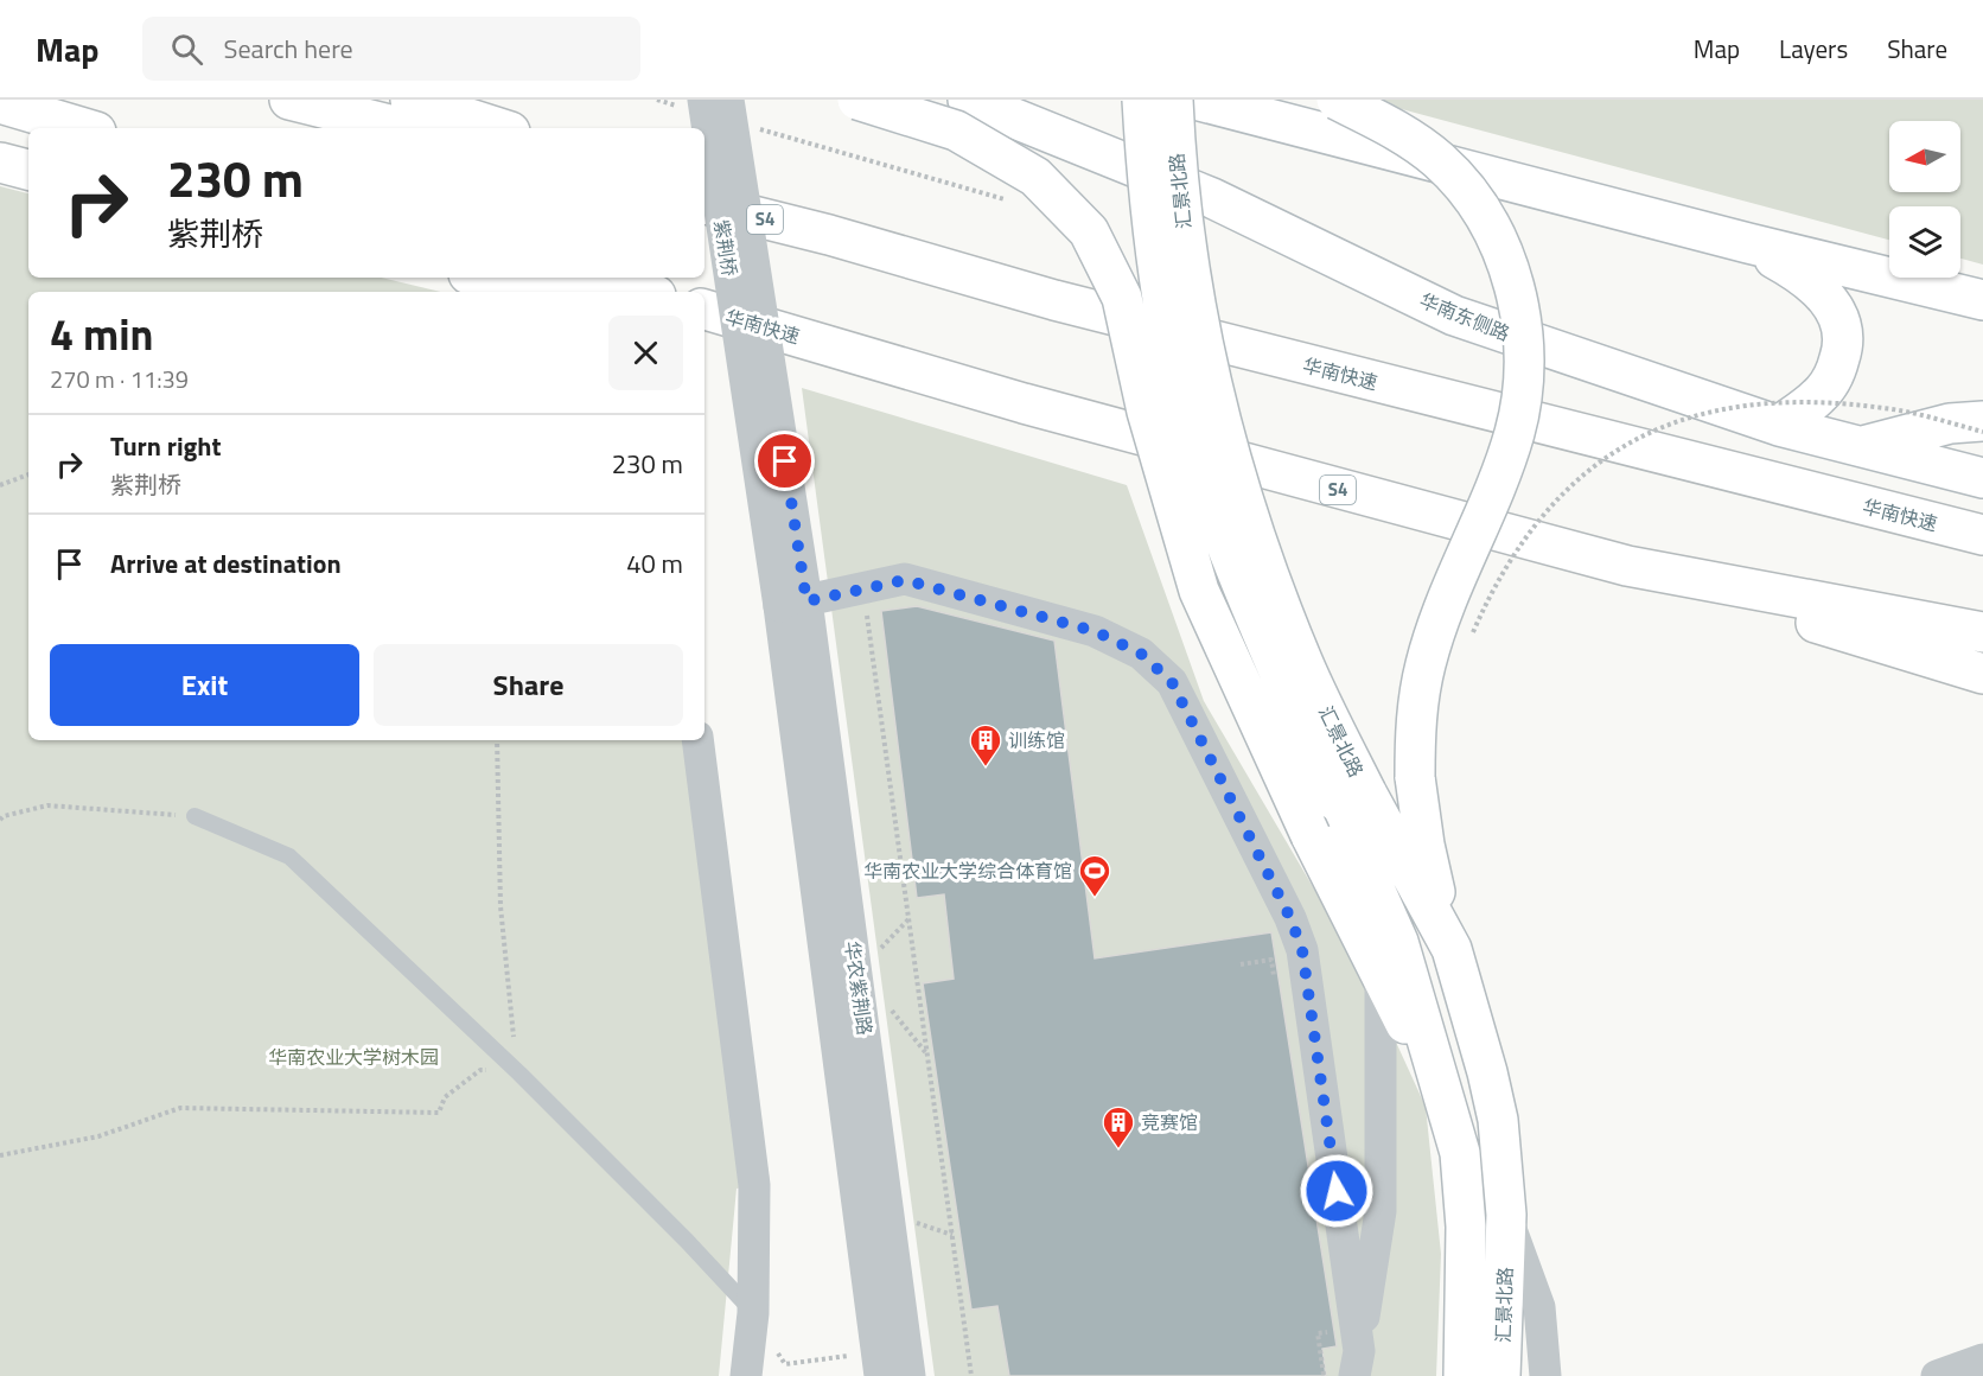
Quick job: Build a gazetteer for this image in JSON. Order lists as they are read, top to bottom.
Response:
{
  "streets": {
    "main road": [
      "汇景北路",
      "S4",
      "华南东侧路",
      "华南快速"
    ],
    "street": ["紫荆桥", "华农紫荆路"]
  },
  "crossings": [
    ["紫荆桥", "华农紫荆路"]
  ],
  "parks": ["华南农业大学树木园"],
  "places": {
    "building": ["训练馆", "竞赛馆"],
    "sports": ["华南农业大学综合体育馆"]
  },
  "north": "left",
  "page": {
    "header": "Map",
    "search": "Search here",
    "nav": ["Map", "Layers", "Share"],
    "turn": ["230 m", "紫荆桥"],
    "heading": ["4 min", "270 m · 11:39"],
    "list": [
      {
        "name": "Turn right",
        "note": "紫荆桥",
        "value": "230 m"
      },
      {
        "name": "Arrive at destination",
        "value": "40 m"
      }
    ],
    "buttons": ["Exit", "Share"]
  }
}
